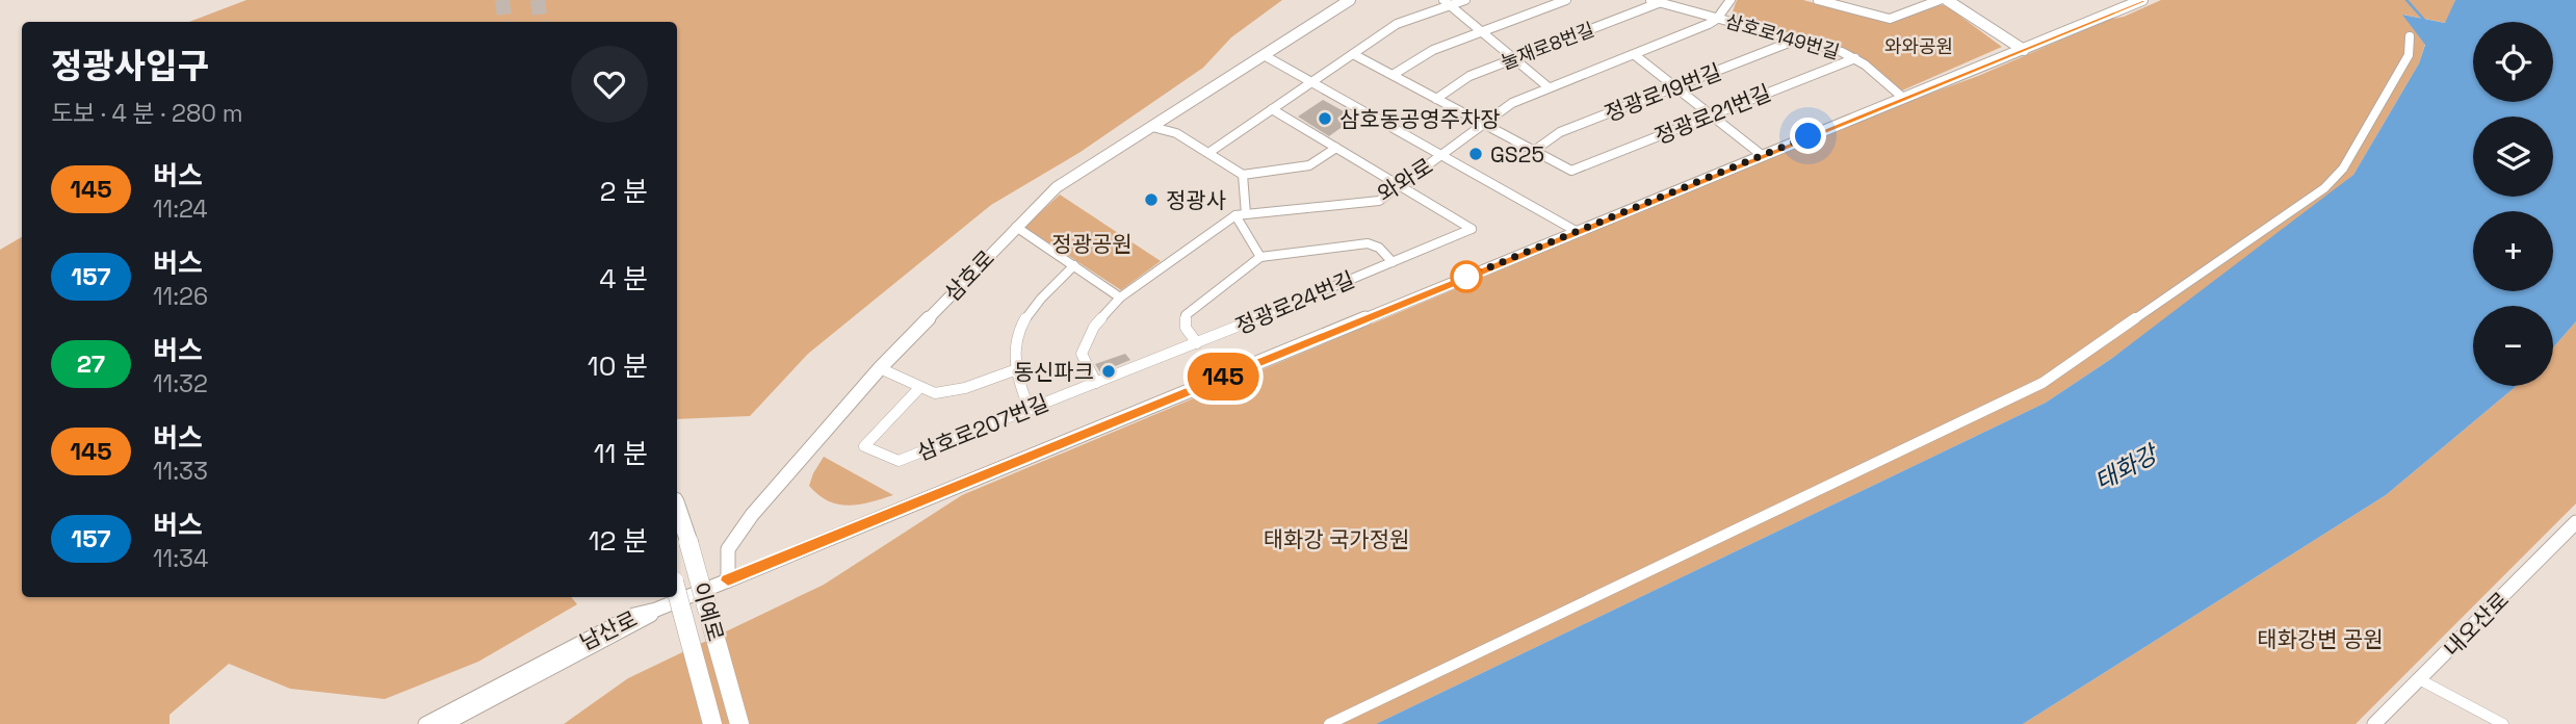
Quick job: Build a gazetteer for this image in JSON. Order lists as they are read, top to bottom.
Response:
{
  "streets": {
    "highway": ["이예로"],
    "main road": ["삼호로", "내오산로", "남산로"],
    "street": [
      "삼호로149번길",
      "눌재로8번길",
      "정광로19번길",
      "정광로21번길",
      "와와로",
      "정광로24번길",
      "삼호로207번길"
    ]
  },
  "crossings": [
    ["삼호로149번길", "눌재로8번길"],
    ["삼호로149번길", "정광로19번길"],
    ["삼호로149번길", "정광로21번길"],
    ["삼호로149번길", "와와로"],
    ["와와로", "정광로24번길"],
    ["와와로", "삼호로207번길"],
    ["삼호로", "삼호로207번길"],
    ["정광로24번길", "삼호로207번길"]
  ],
  "water": ["태화강"],
  "parks": [
    "와와공원",
    "정광공원",
    "태화강 국가정원",
    "태화강변 공원"
  ],
  "places": [
    "삼호동공영주차장",
    "GS25",
    "정광사",
    "동신파크"
  ],
  "lines": ["bus line 145"],
  "page": {
    "on_map": "145",
    "map_buttons": ["+", "−"],
    "heading": ["정광사입구", "도보 · 4 분 · 280 m"],
    "list": [
      {
        "mark": "145",
        "name": "버스",
        "note": "11:24",
        "value": "2 분"
      },
      {
        "mark": "157",
        "name": "버스",
        "note": "11:26",
        "value": "4 분"
      },
      {
        "mark": "27",
        "name": "버스",
        "note": "11:32",
        "value": "10 분"
      },
      {
        "mark": "145",
        "name": "버스",
        "note": "11:33",
        "value": "11 분"
      },
      {
        "mark": "157",
        "name": "버스",
        "note": "11:34",
        "value": "12 분"
      }
    ]
  }
}
